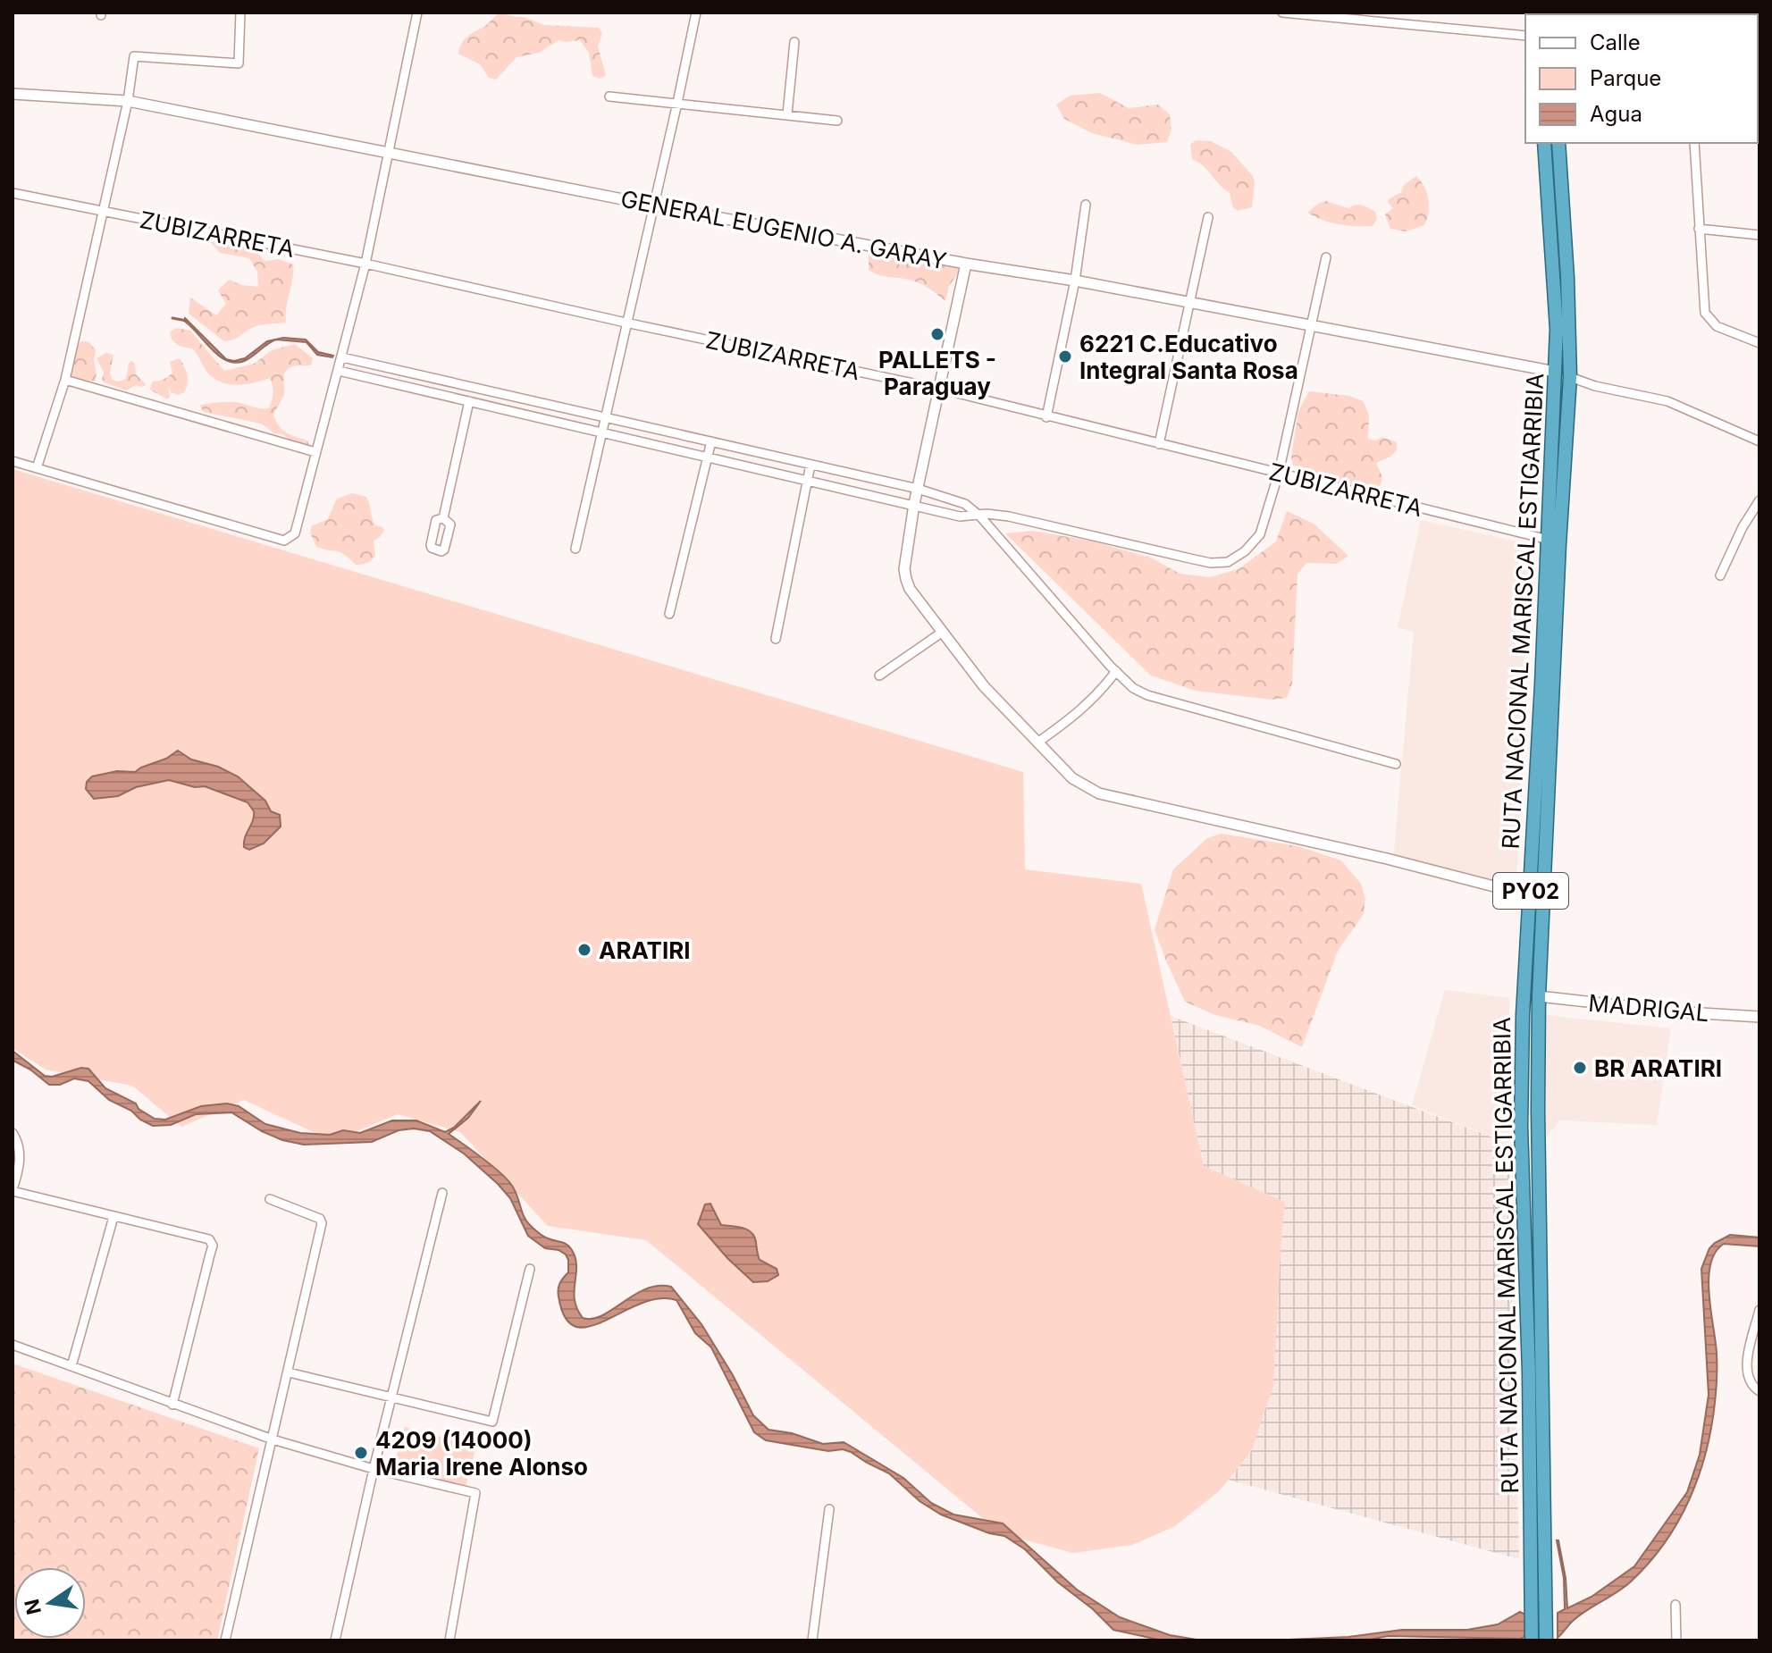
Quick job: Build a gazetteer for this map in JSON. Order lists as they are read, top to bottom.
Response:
{
  "streets": {
    "highway": ["RUTA NACIONAL MARISCAL ESTIGARRIBIA", "PY02"],
    "street": ["GENERAL EUGENIO A. GARAY", "ZUBIZARRETA", "MADRIGAL"]
  },
  "crossings": [
    ["GENERAL EUGENIO A. GARAY", "RUTA NACIONAL MARISCAL ESTIGARRIBIA"],
    ["ZUBIZARRETA", "RUTA NACIONAL MARISCAL ESTIGARRIBIA"],
    ["RUTA NACIONAL MARISCAL ESTIGARRIBIA", "MADRIGAL"]
  ],
  "places": [
    "PALLETS - Paraguay",
    "6221 C.Educativo Integral Santa Rosa",
    "ARATIRI",
    "BR ARATIRI",
    "4209 (14000) Maria Irene Alonso"
  ],
  "legend": ["Calle", "Parque", "Agua"],
  "north": "left"
}
